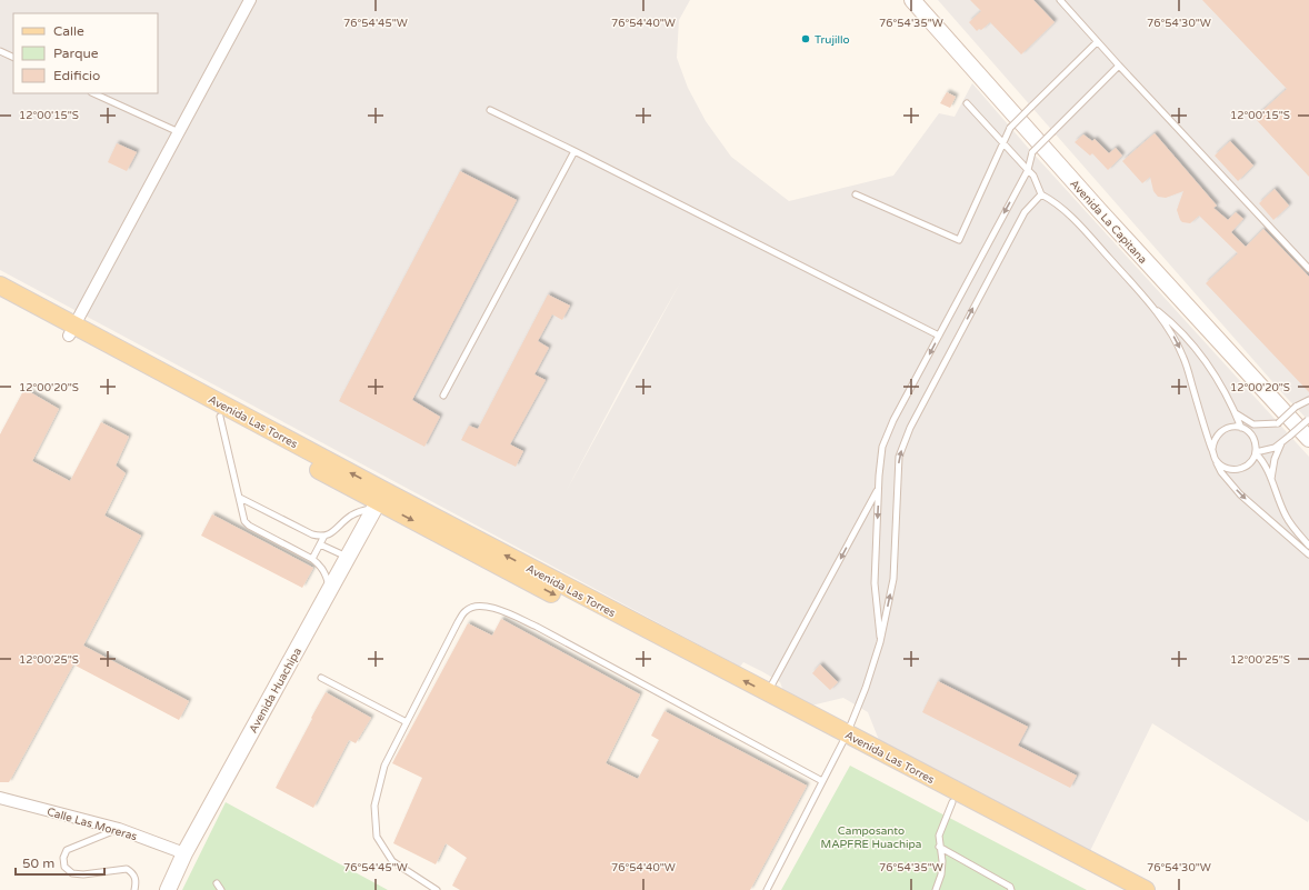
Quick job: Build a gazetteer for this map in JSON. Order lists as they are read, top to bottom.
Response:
{
  "streets": {
    "main road": ["Avenida Las Torres"],
    "street": ["Avenida La Capitana", "Avenida Huachipa", "Calle Las Moreras"]
  },
  "crossings": [
    ["Avenida Las Torres", "Avenida Huachipa"],
    ["Avenida Huachipa", "Calle Las Moreras"]
  ],
  "parks": ["Camposanto MAPFRE Huachipa"],
  "places": ["Trujillo"],
  "legend": ["Calle", "Parque", "Edificio"],
  "scale_bar": "50 m",
  "coordinates": [
    "76°54'45\"W",
    "76°54'40\"W",
    "76°54'35\"W",
    "76°54'30\"W",
    "12°00'15\"S",
    "12°00'20\"S",
    "12°00'25\"S"
  ]
}
